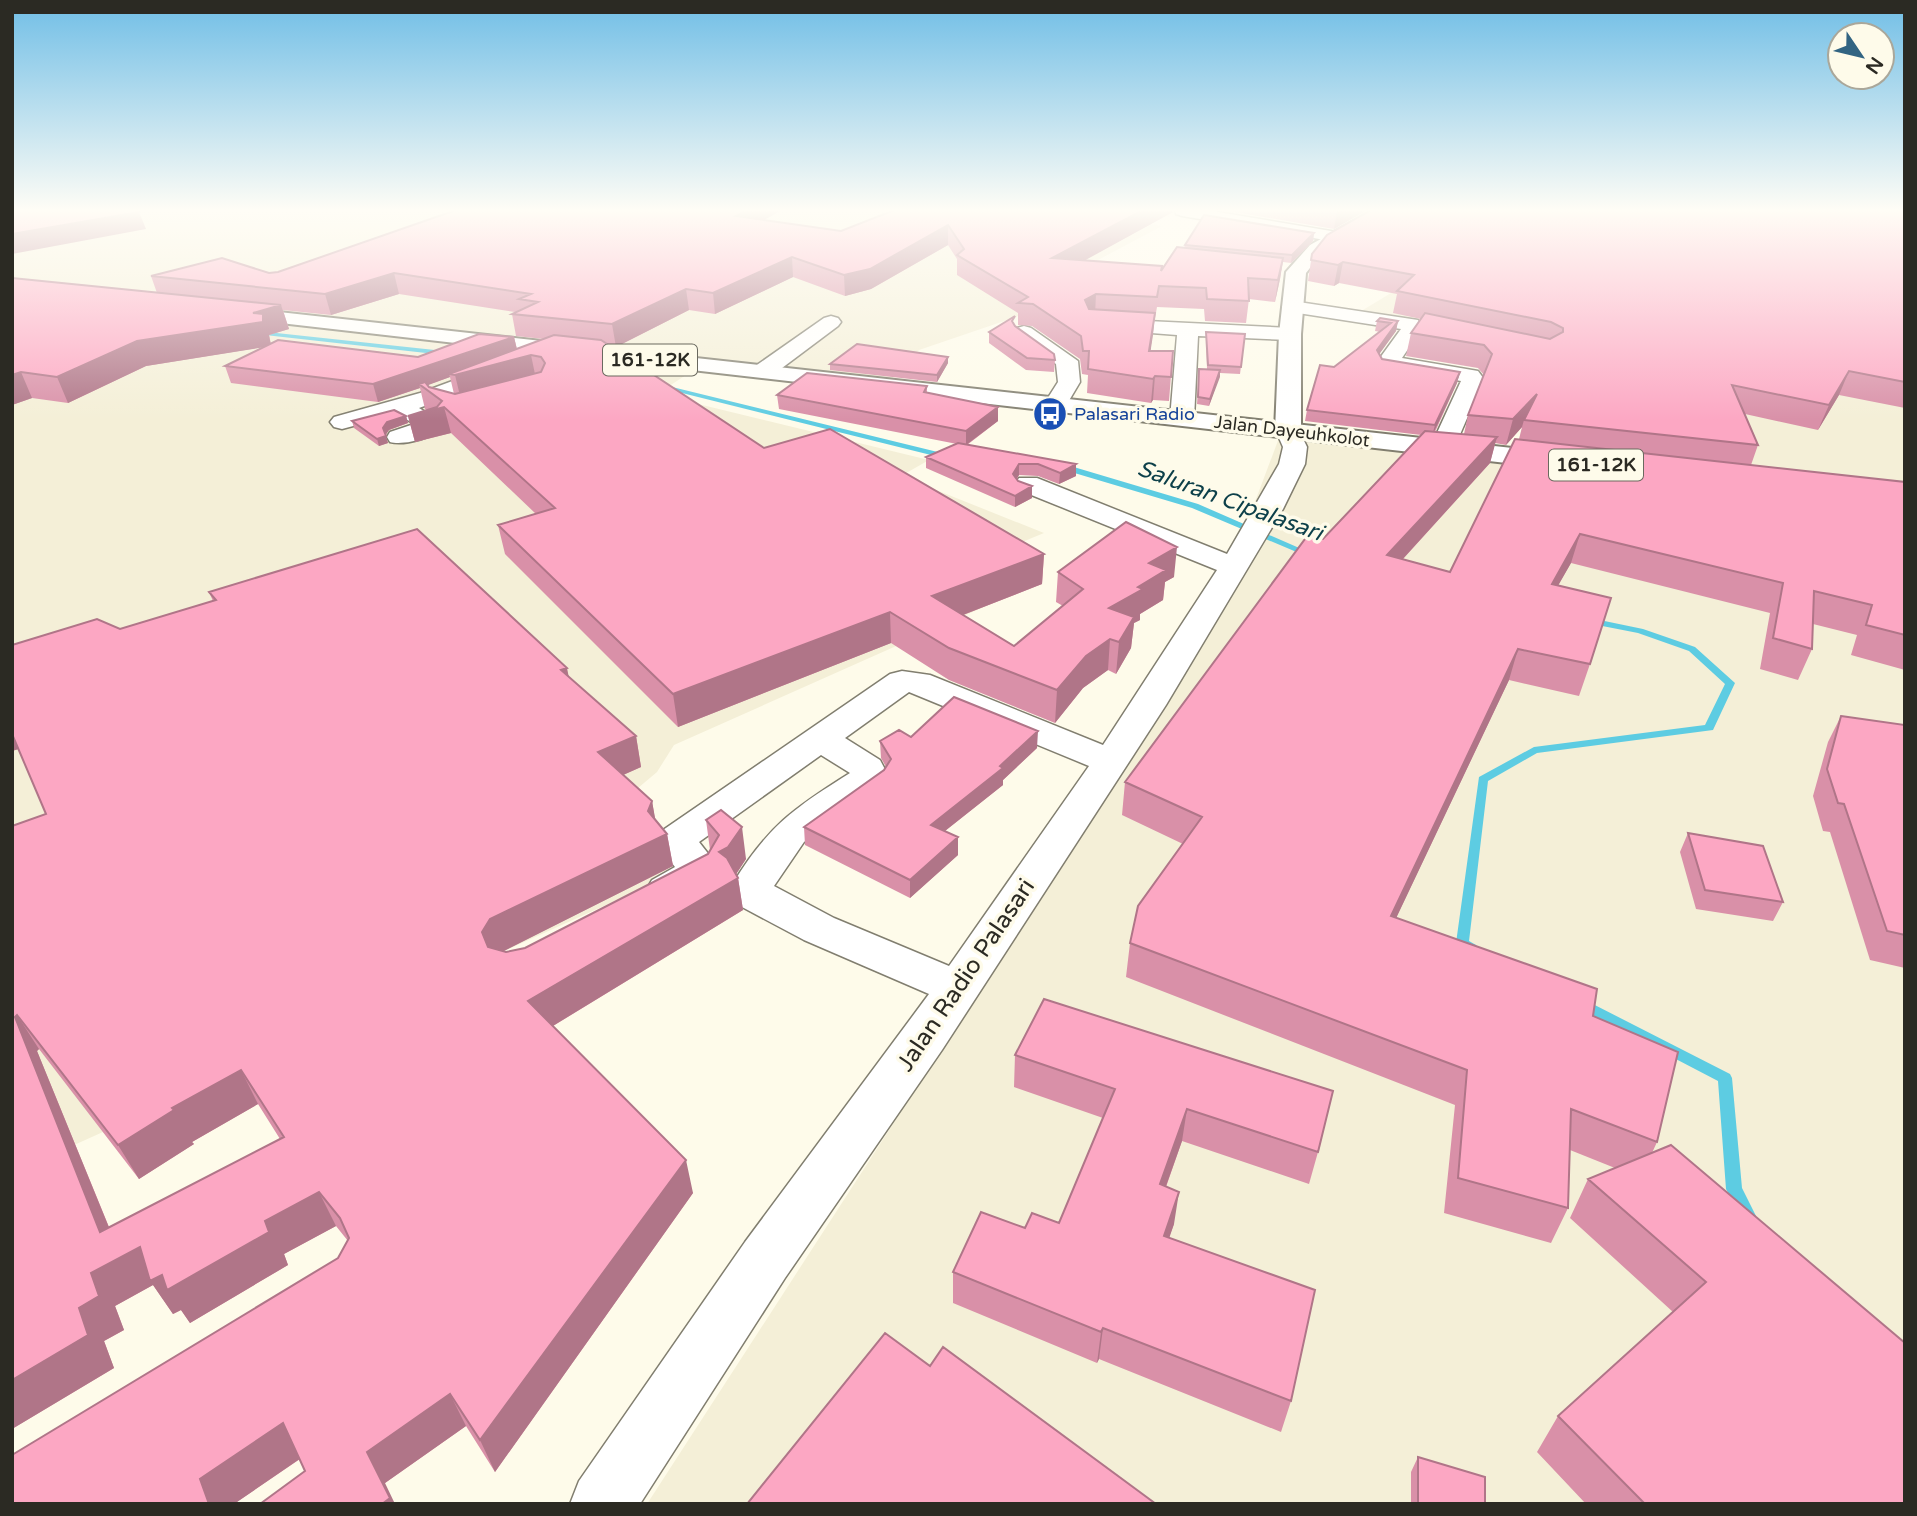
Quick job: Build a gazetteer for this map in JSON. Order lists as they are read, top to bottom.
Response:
{
  "streets": {
    "main road": ["161-12K", "Jalan Dayeuhkolot"],
    "street": ["Jalan Radio Palasari"]
  },
  "crossings": [
    ["Jalan Dayeuhkolot", "Jalan Radio Palasari"]
  ],
  "water": ["Saluran Cipalasari"],
  "places": {
    "bus stop": ["Palasari Radio"]
  },
  "north": "bottom right"
}
